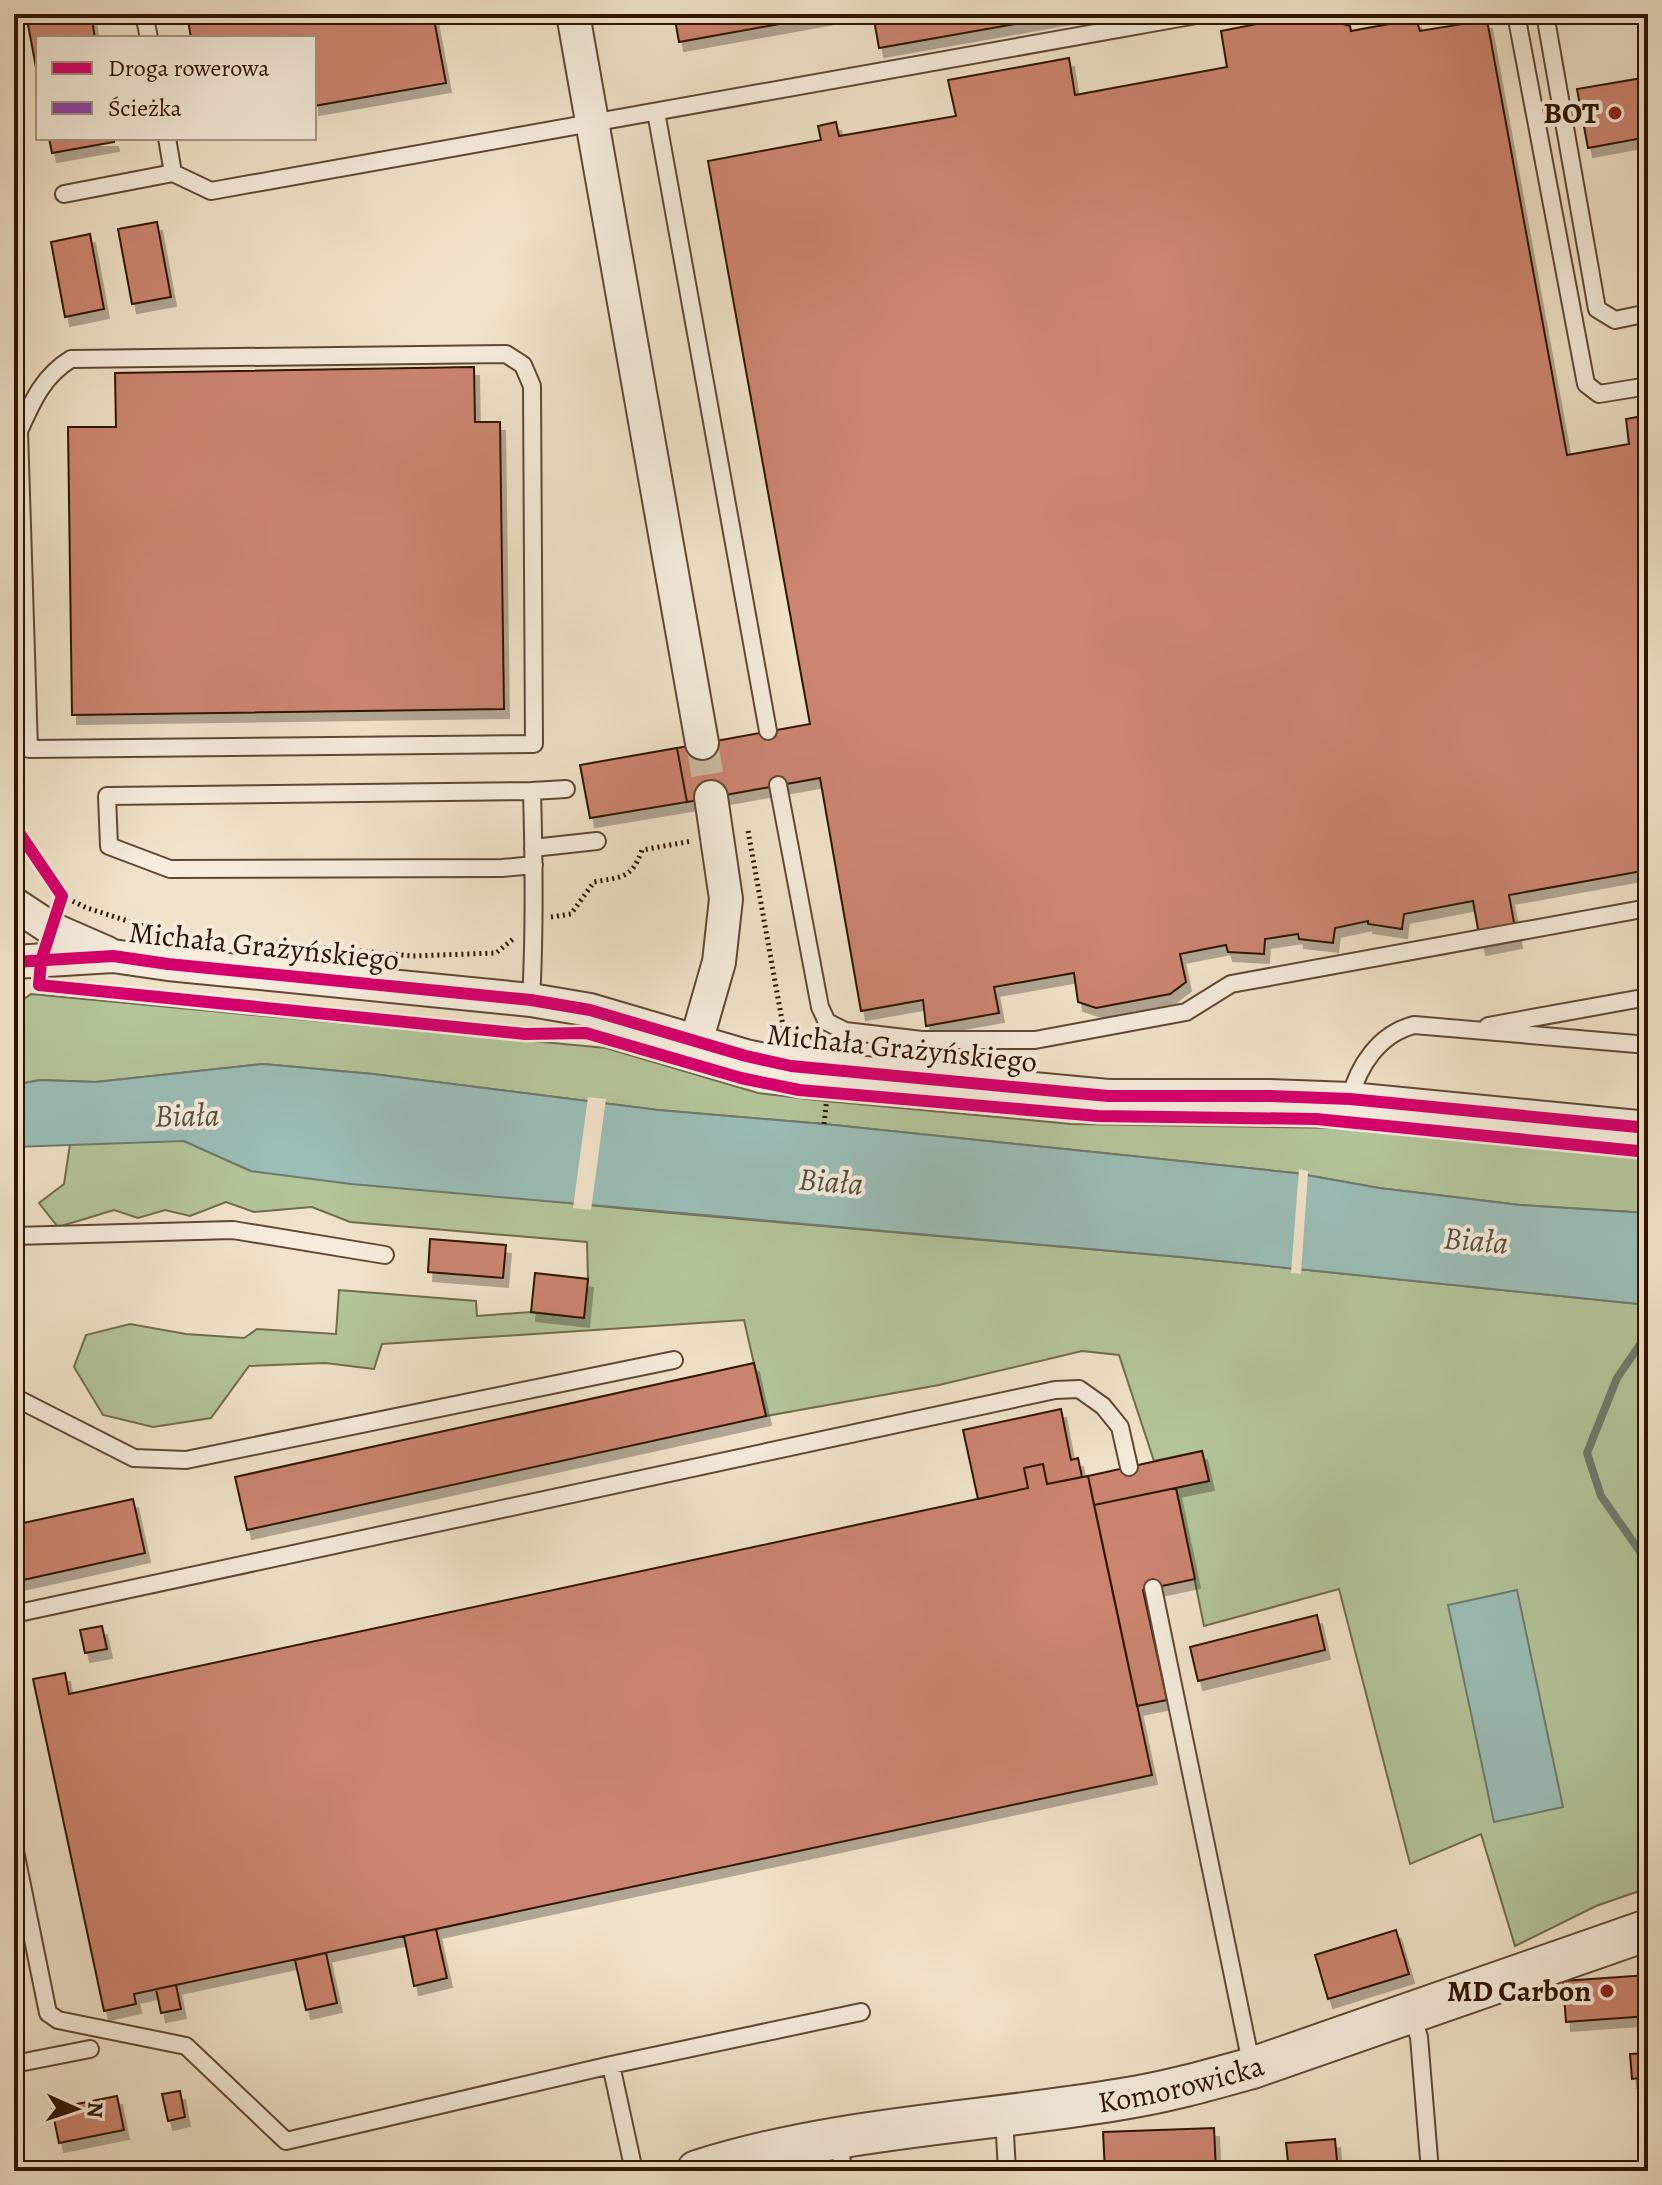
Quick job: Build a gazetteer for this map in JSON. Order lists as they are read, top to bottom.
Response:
{
  "streets": {
    "street": ["Michała Grażyńskiego", "Komorowicka"]
  },
  "water": ["Biała"],
  "places": ["BOT", "MD Carbon"],
  "legend": ["Droga rowerowa", "Ścieżka"],
  "north": "right"
}
